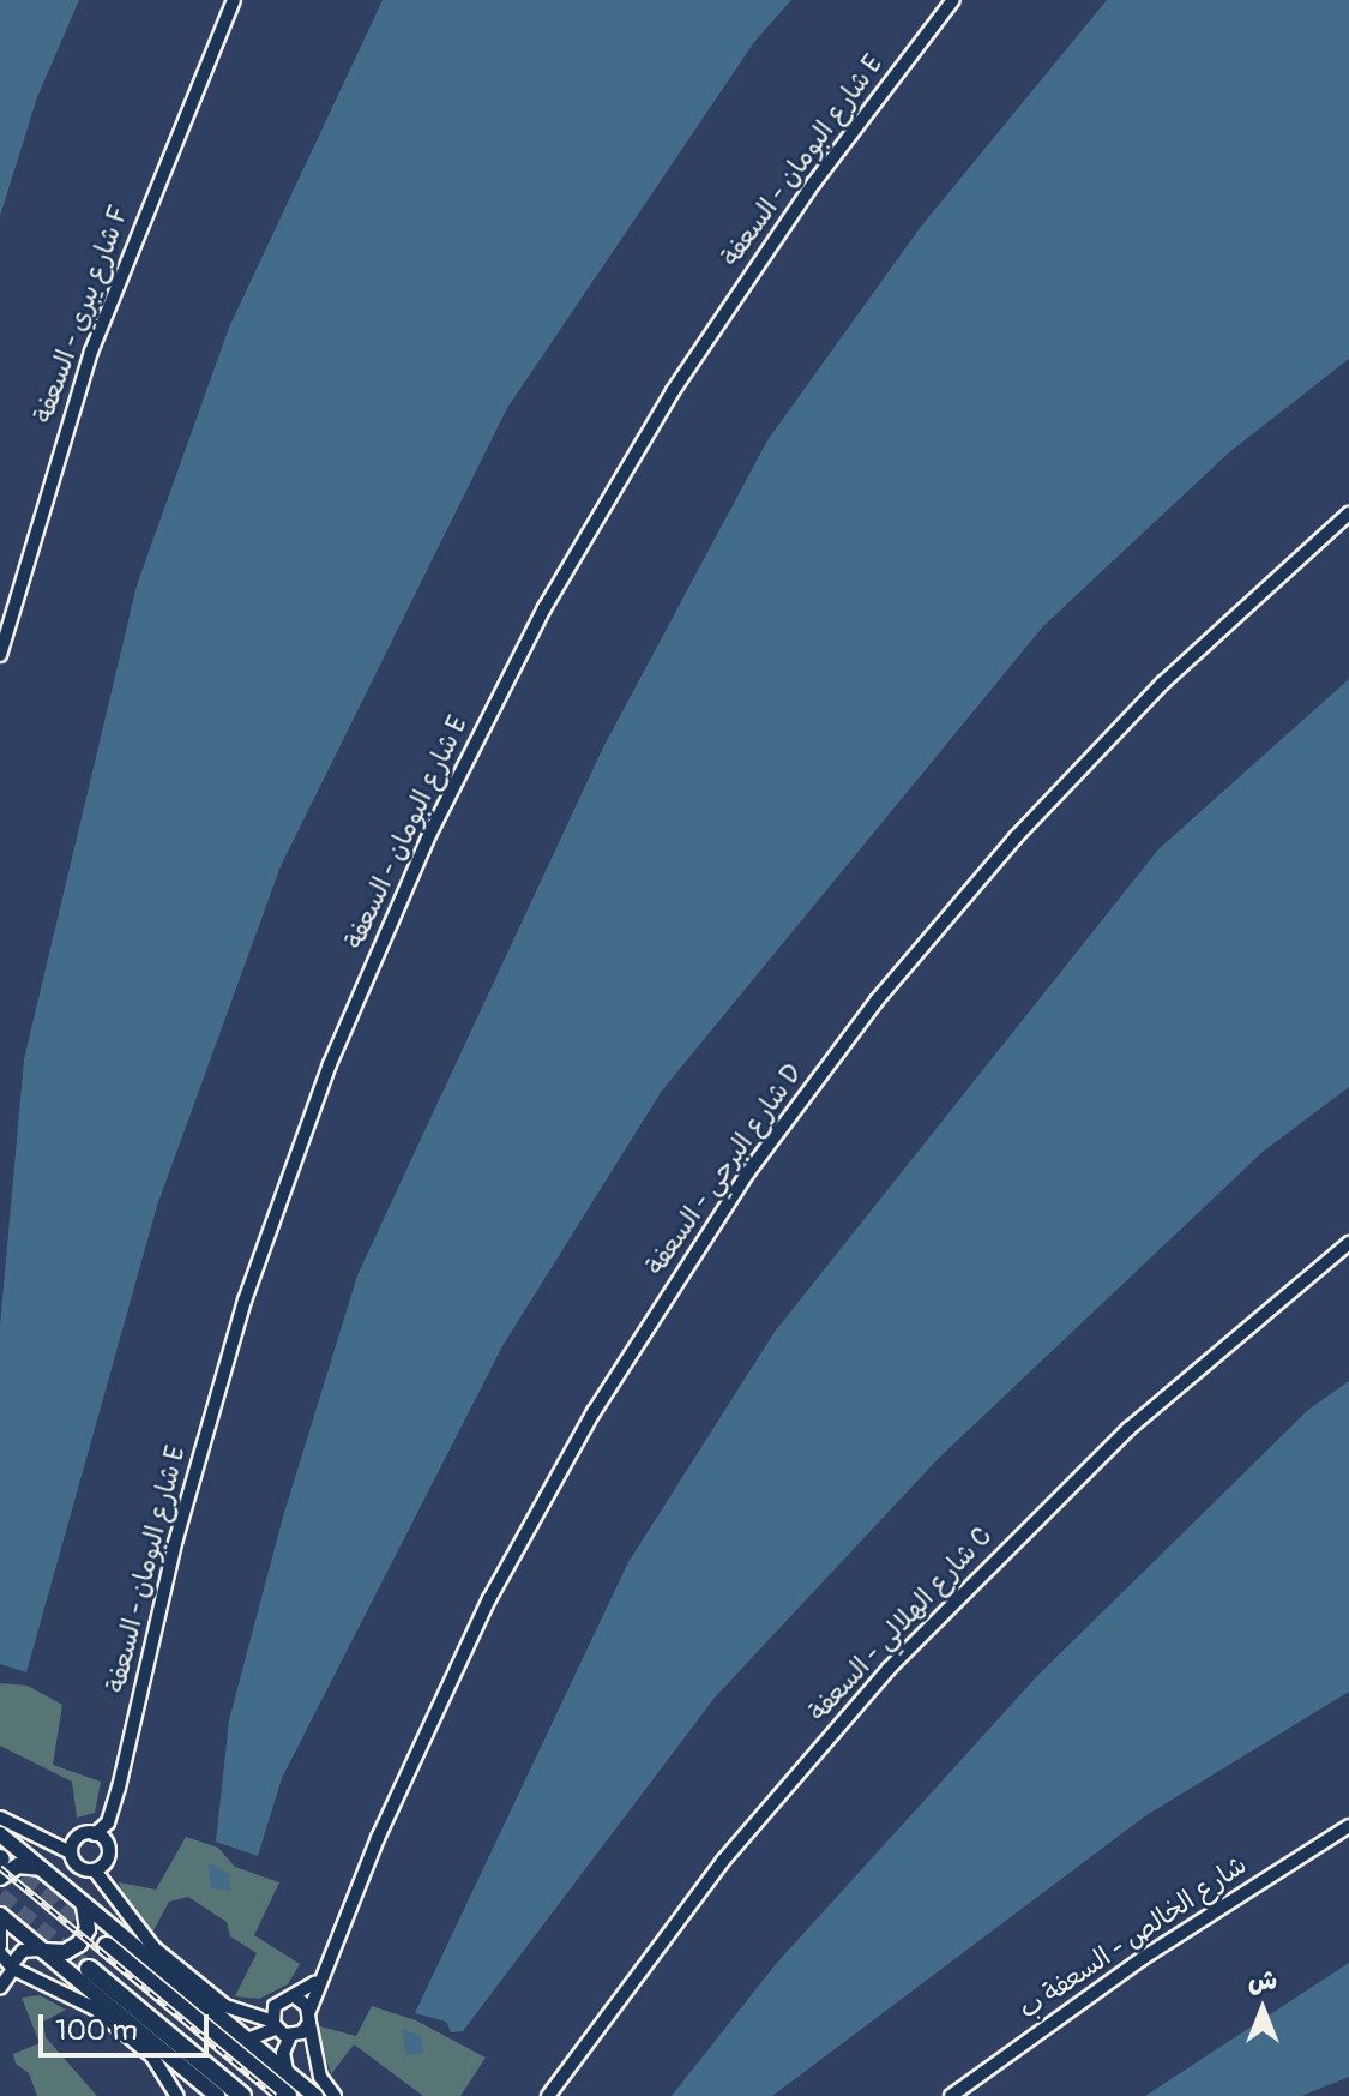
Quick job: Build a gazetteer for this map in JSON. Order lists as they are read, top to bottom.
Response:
{
  "streets": {
    "street": [
      "شارع البومان - السعفة E",
      "شارع يبري - السعفة F",
      "شارع البرحي - السعفة D",
      "شارع الهلالي - السعفة C",
      "شارع الخالص - السعفة ب"
    ]
  },
  "scale_bar": "100 m",
  "north": "top"
}
